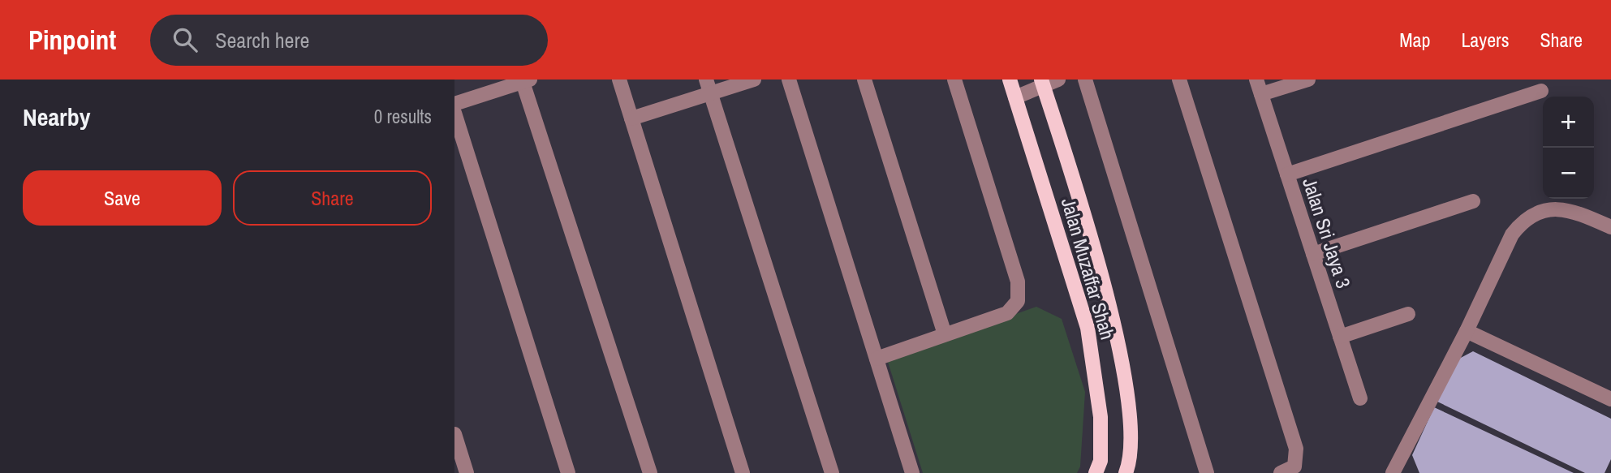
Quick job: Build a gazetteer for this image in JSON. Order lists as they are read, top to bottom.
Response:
{
  "streets": {
    "main road": ["Jalan Muzaffar Shah"],
    "street": ["Jalan Sri Jaya 3"]
  },
  "page": {
    "header": "Pinpoint",
    "search": "Search here",
    "nav": ["Map", "Layers", "Share"],
    "heading": ["Nearby", "0 results"],
    "map_buttons": ["+", "−"],
    "buttons": ["Save", "Share"]
  }
}
